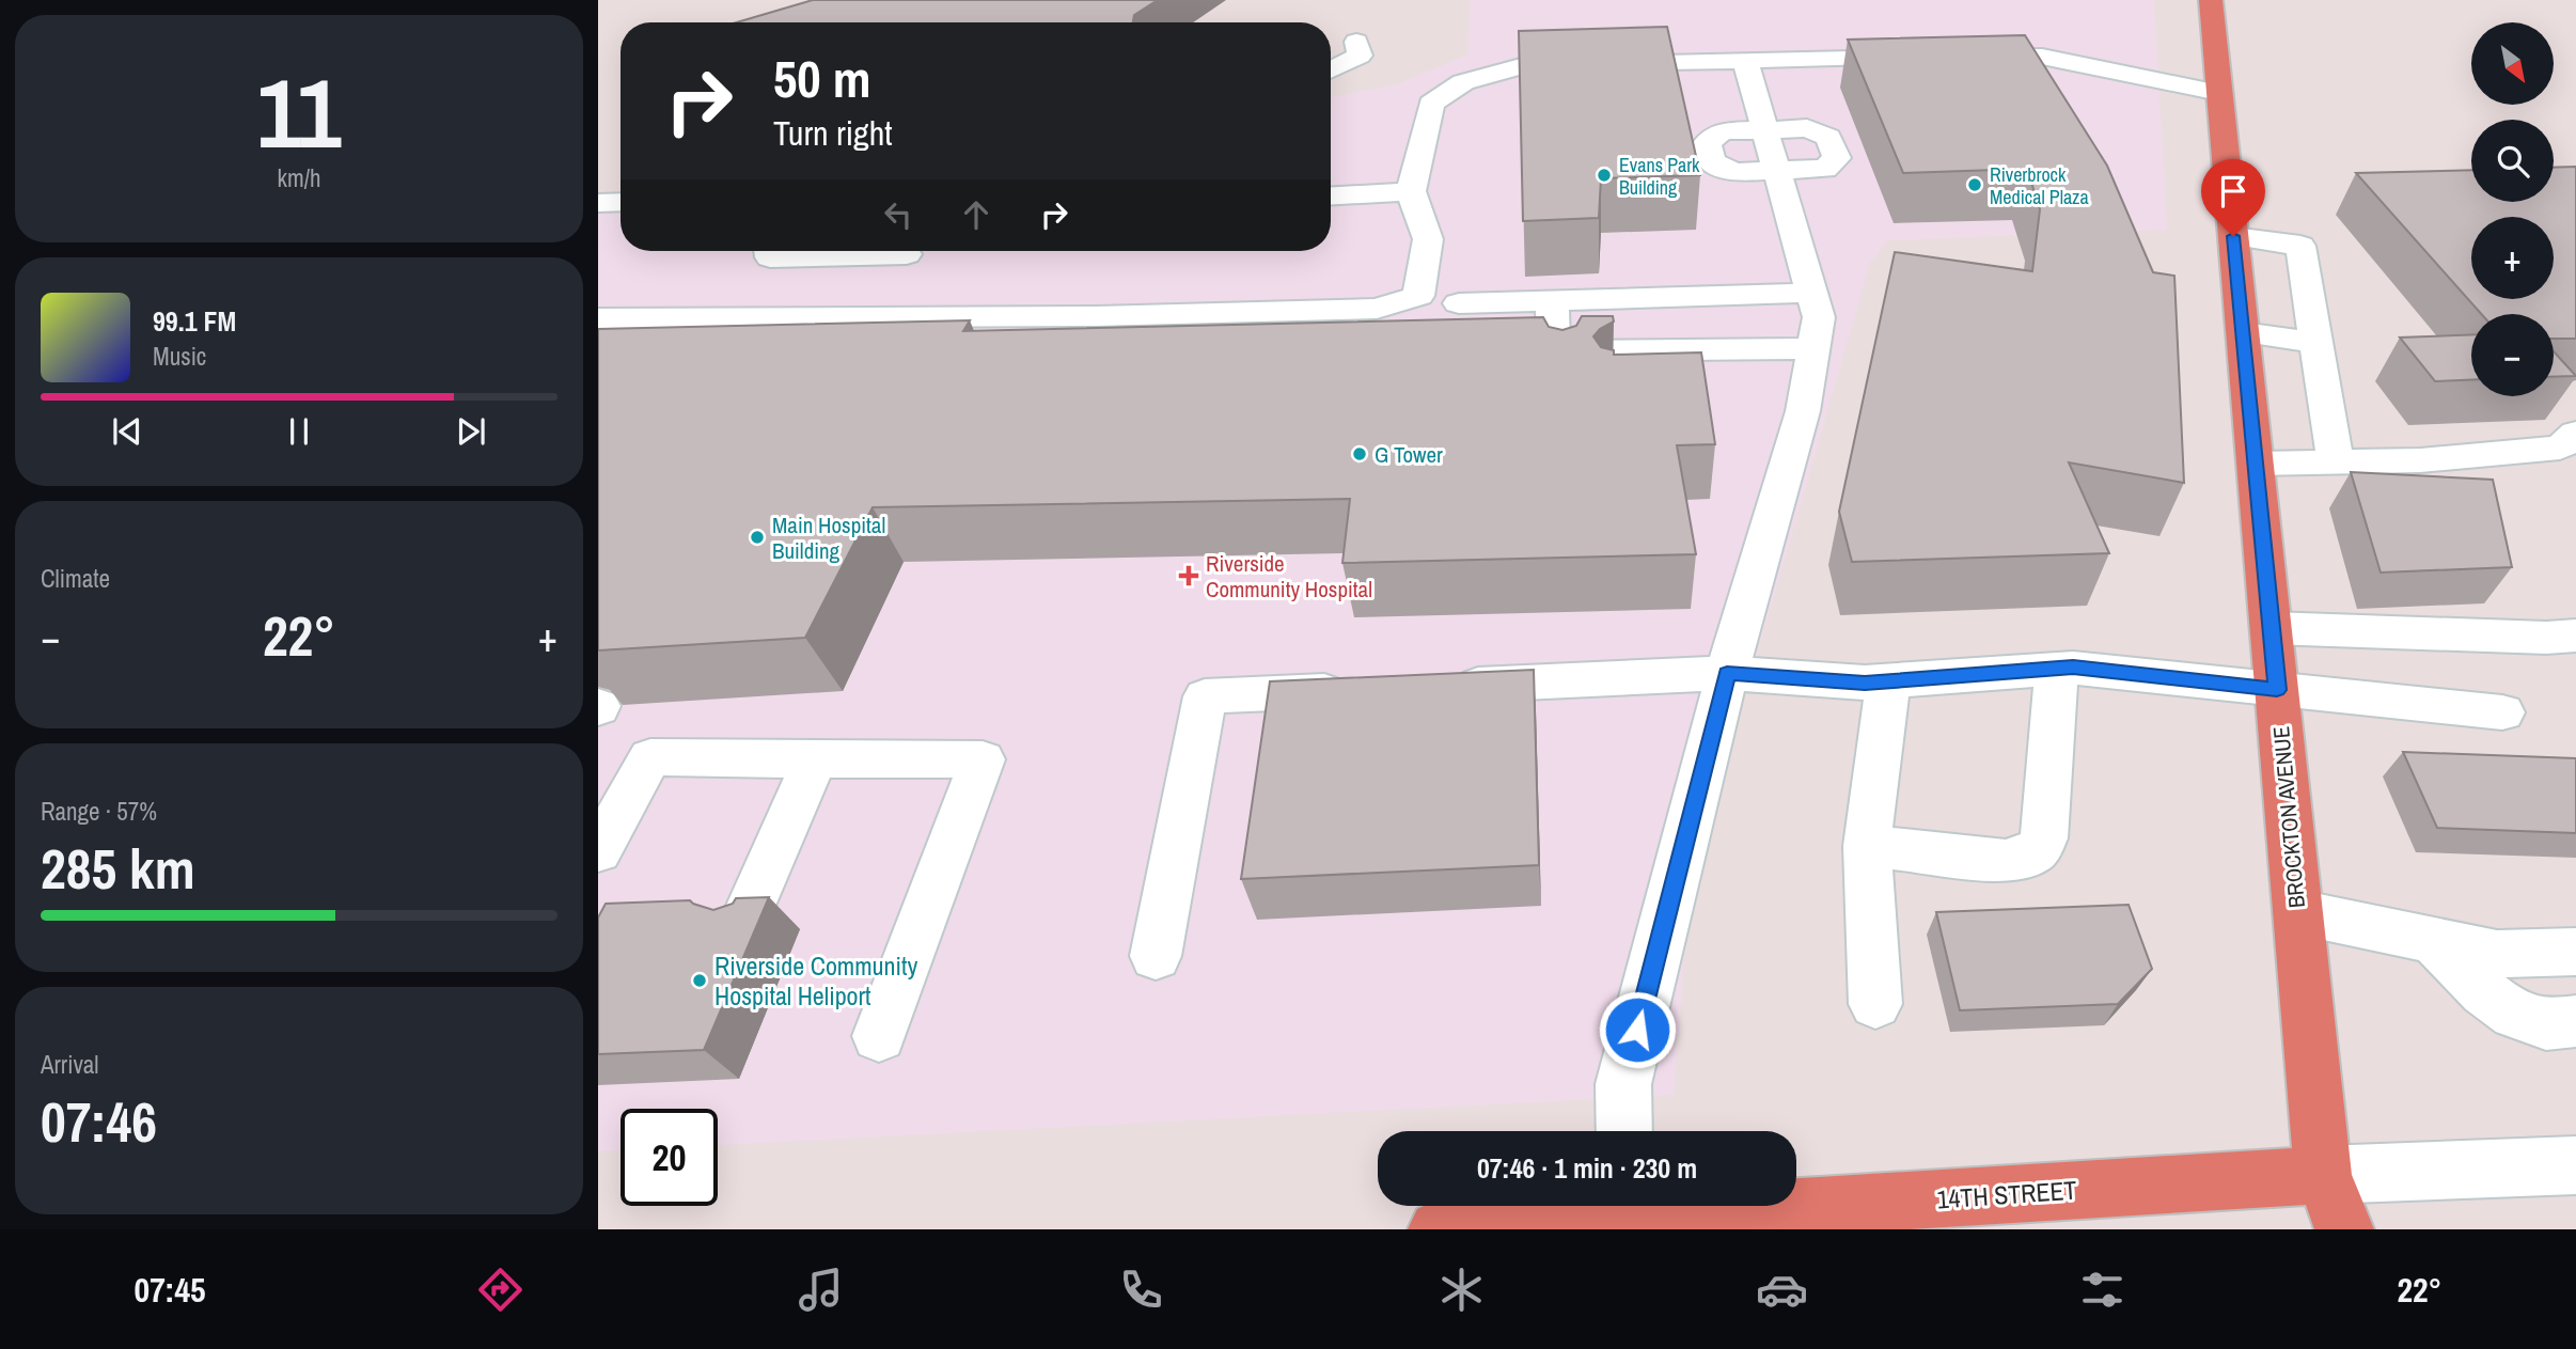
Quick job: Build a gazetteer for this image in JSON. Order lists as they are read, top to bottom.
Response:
{
  "streets": {
    "main road": ["BROCKTON AVENUE", "14TH STREET"]
  },
  "crossings": [
    ["BROCKTON AVENUE", "14TH STREET"]
  ],
  "places": {
    "other": [
      "Evans Park Building",
      "Riverbrock Medical Plaza",
      "G Tower",
      "Main Hospital Building",
      "Riverside Community Hospital Heliport"
    ],
    "health": ["Riverside Community Hospital"]
  },
  "north": "bottom right",
  "page": {
    "tile": [
      ["11", "km/h"],
      "Climate",
      ["Range · 57%", "285 km"],
      ["Arrival", "07:46"]
    ],
    "map_buttons": ["+", "−"],
    "turn": ["50 m", "Turn right"],
    "song": ["99.1 FM", "Music"],
    "heat": ["−", "22°", "+"],
    "limit": "20",
    "trip": "07:46 · 1 min · 230 m",
    "tabs": ["07:45", "22°"]
  }
}
